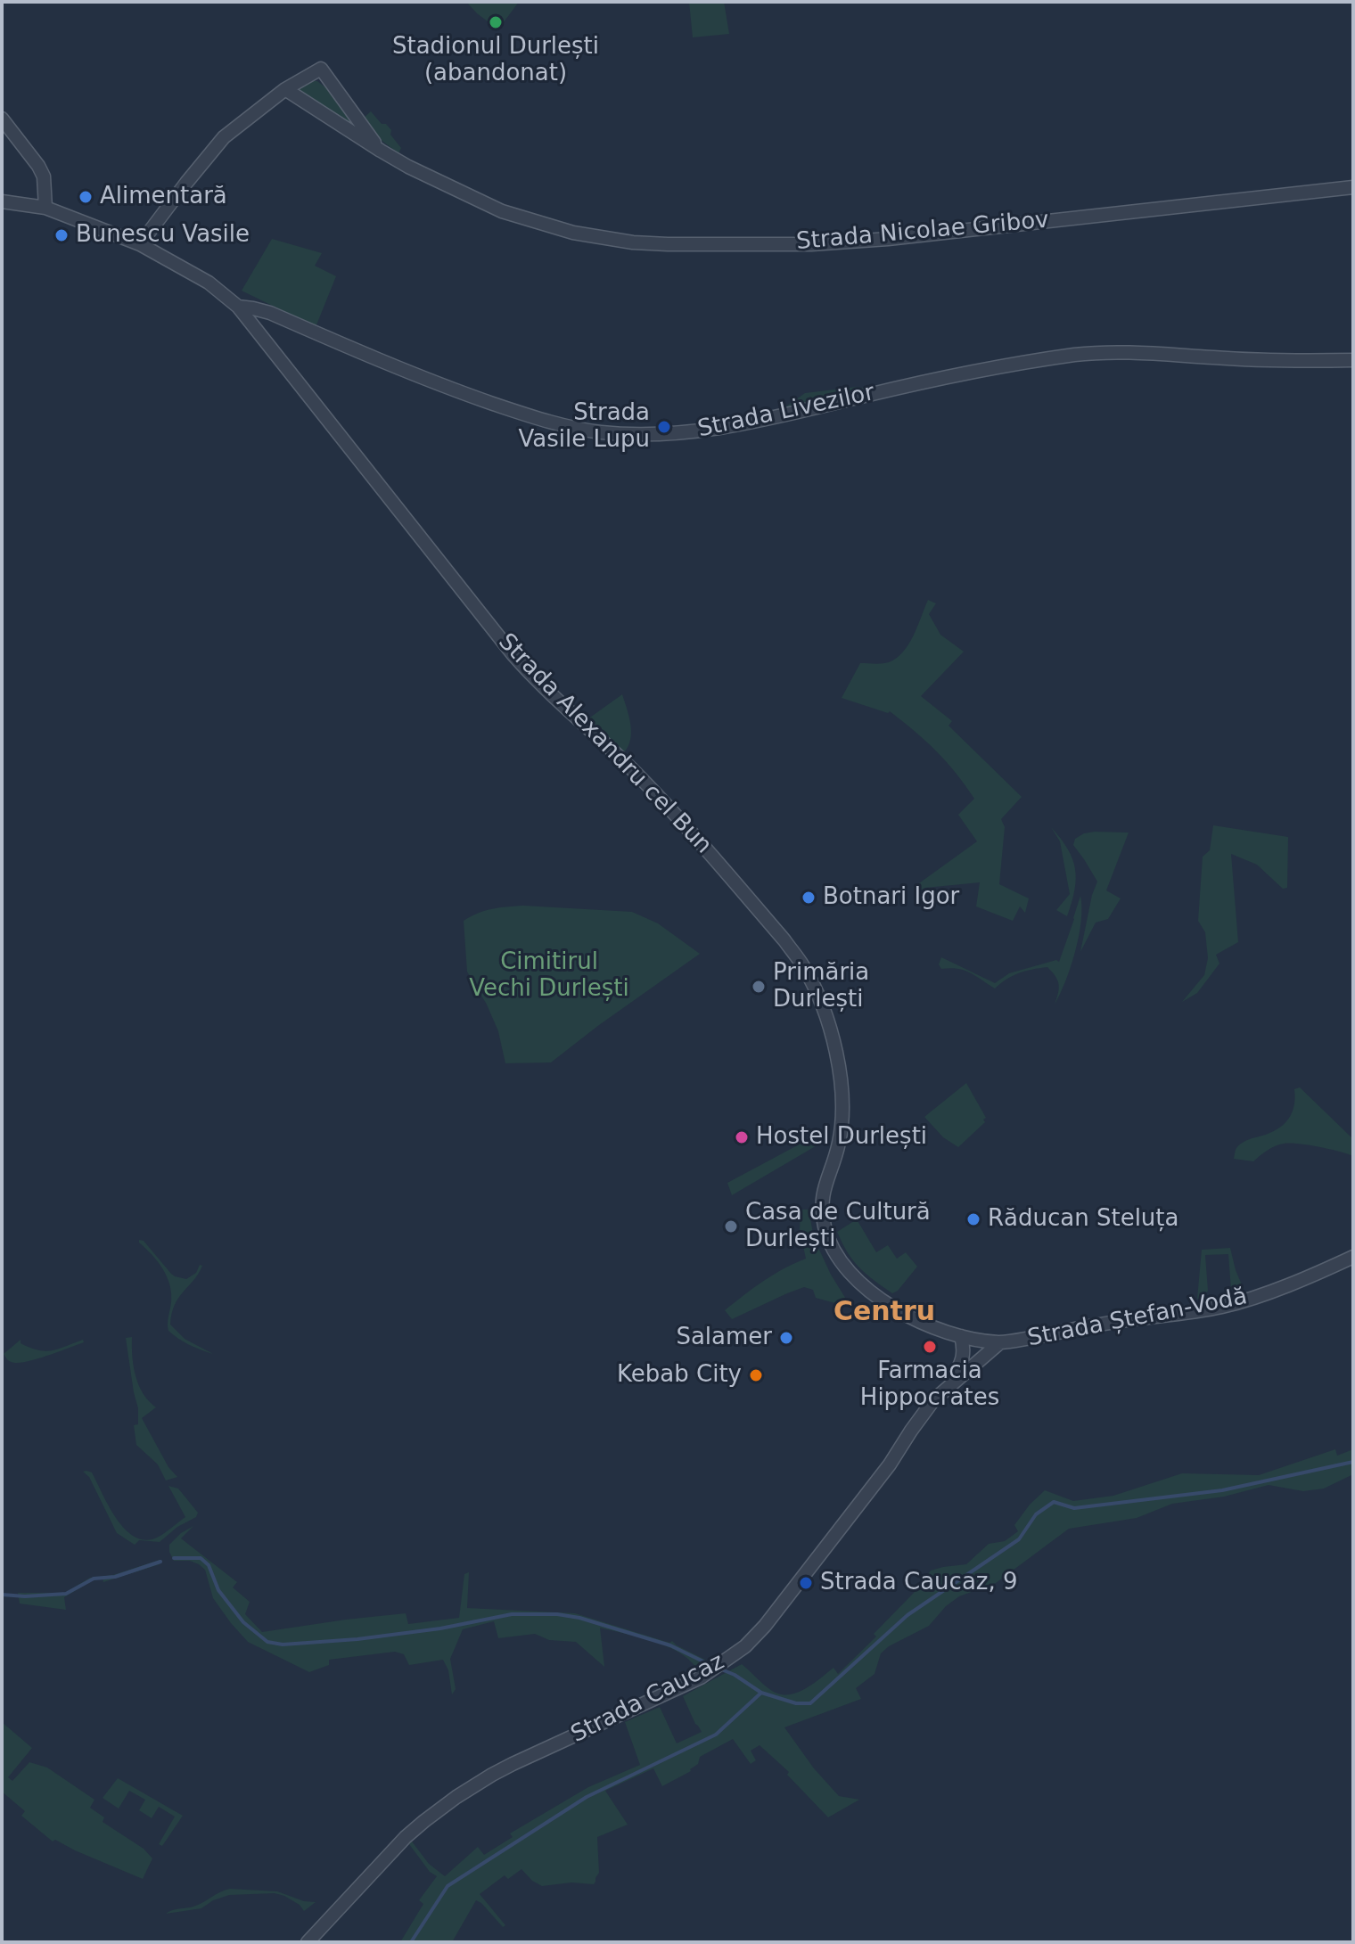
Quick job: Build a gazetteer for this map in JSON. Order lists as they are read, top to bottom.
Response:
{
  "streets": {
    "street": [
      "Strada Nicolae Gribov",
      "Strada Livezilor",
      "Strada Alexandru cel Bun",
      "Strada Ștefan-Vodă",
      "Strada Caucaz"
    ]
  },
  "crossings": [
    ["Strada Livezilor", "Strada Alexandru cel Bun"],
    ["Strada Alexandru cel Bun", "Strada Ștefan-Vodă"],
    ["Strada Alexandru cel Bun", "Strada Caucaz"],
    ["Strada Ștefan-Vodă", "Strada Caucaz"]
  ],
  "districts": ["Centru"],
  "parks": ["Cimitirul Vechi Durlești"],
  "places": [
    "Stadionul Durlești (abandonat)",
    "Alimentară",
    "Bunescu Vasile",
    "Strada Vasile Lupu",
    "Botnari Igor",
    "Primăria Durlești",
    "Hostel Durlești",
    "Răducan Steluța",
    "Casa de Cultură Durlești",
    "Salamer",
    "Farmacia Hippocrates",
    "Kebab City",
    "Strada Caucaz, 9"
  ]
}
